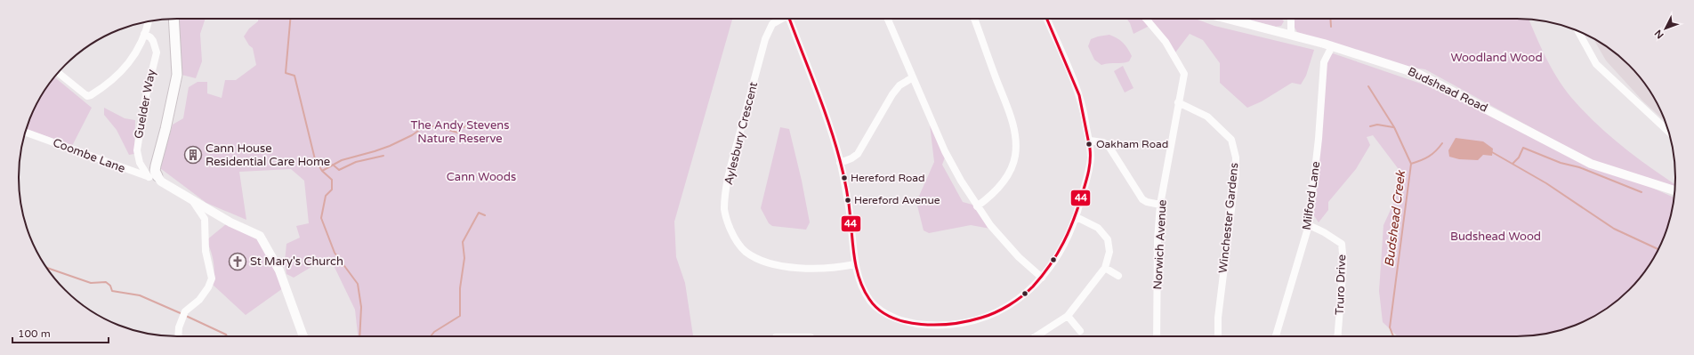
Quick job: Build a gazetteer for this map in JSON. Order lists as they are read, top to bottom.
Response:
{
  "streets": {
    "street": [
      "Budshead Road",
      "Guelder Way",
      "Aylesbury Crescent",
      "Coombe Lane",
      "Milford Lane",
      "Winchester Gardens",
      "Norwich Avenue",
      "Truro Drive"
    ]
  },
  "crossings": [
    ["Budshead Road", "Milford Lane"],
    ["Guelder Way", "Coombe Lane"],
    ["Milford Lane", "Truro Drive"],
    ["Winchester Gardens", "Norwich Avenue"]
  ],
  "water": ["Budshead Creek"],
  "parks": [
    "Woodland Wood",
    "The Andy Stevens Nature Reserve",
    "Cann Woods",
    "Budshead Wood"
  ],
  "places": {
    "other": ["Oakham Road", "Hereford Road", "Hereford Avenue"],
    "building": ["Cann House Residential Care Home"],
    "church": ["St Mary's Church"]
  },
  "lines": ["transit line 44"],
  "scale_bar": "100 m",
  "north": "bottom left"
}
